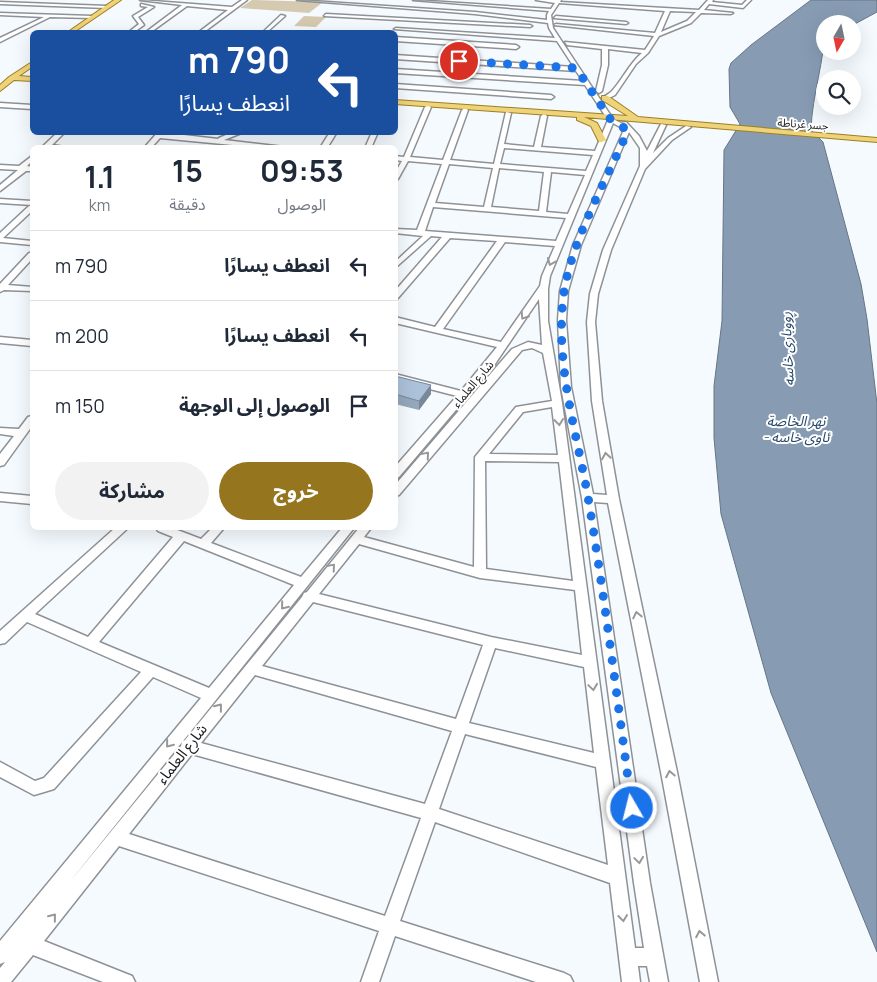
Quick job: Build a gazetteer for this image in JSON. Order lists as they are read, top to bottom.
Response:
{
  "streets": {
    "main road": ["جسر غرناطة"],
    "street": ["شارع العلماء"]
  },
  "water": ["ڕووباری خاسە", "نهر الخاصة - ئاوی خاسە"],
  "north": "bottom",
  "page": {
    "turn": ["790 m", "انعطف يسارًا"],
    "eta": [
      "09:53",
      "الوصول",
      "15",
      "دقيقة",
      "1.1",
      "km"
    ],
    "list": [
      {
        "name": "انعطف يسارًا",
        "value": "790 m"
      },
      {
        "name": "انعطف يسارًا",
        "value": "200 m"
      },
      {
        "name": "الوصول إلى الوجهة",
        "value": "150 m"
      }
    ],
    "buttons": ["خروج", "مشاركة"]
  }
}
